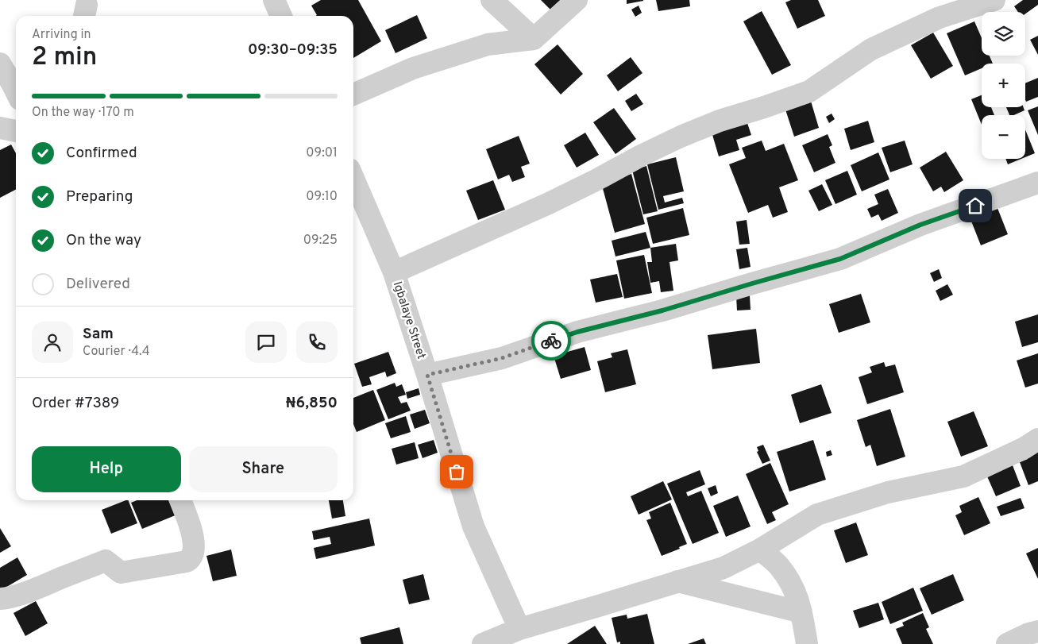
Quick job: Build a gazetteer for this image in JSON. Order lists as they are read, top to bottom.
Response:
{
  "streets": {
    "street": ["Igbalaye Street"]
  },
  "page": {
    "map_buttons": ["+", "−"],
    "heading": ["2 min", "Arriving in", "09:30–09:35"],
    "panel": [
      "Sam",
      "Courier · 4.4",
      "Order #7389",
      "₦6,850"
    ],
    "bar": "On the way · 170 m",
    "list": [
      ["Confirmed", "09:01"],
      ["Preparing", "09:10"],
      ["On the way", "09:25"],
      "Delivered"
    ],
    "buttons": ["Help", "Share"]
  }
}
